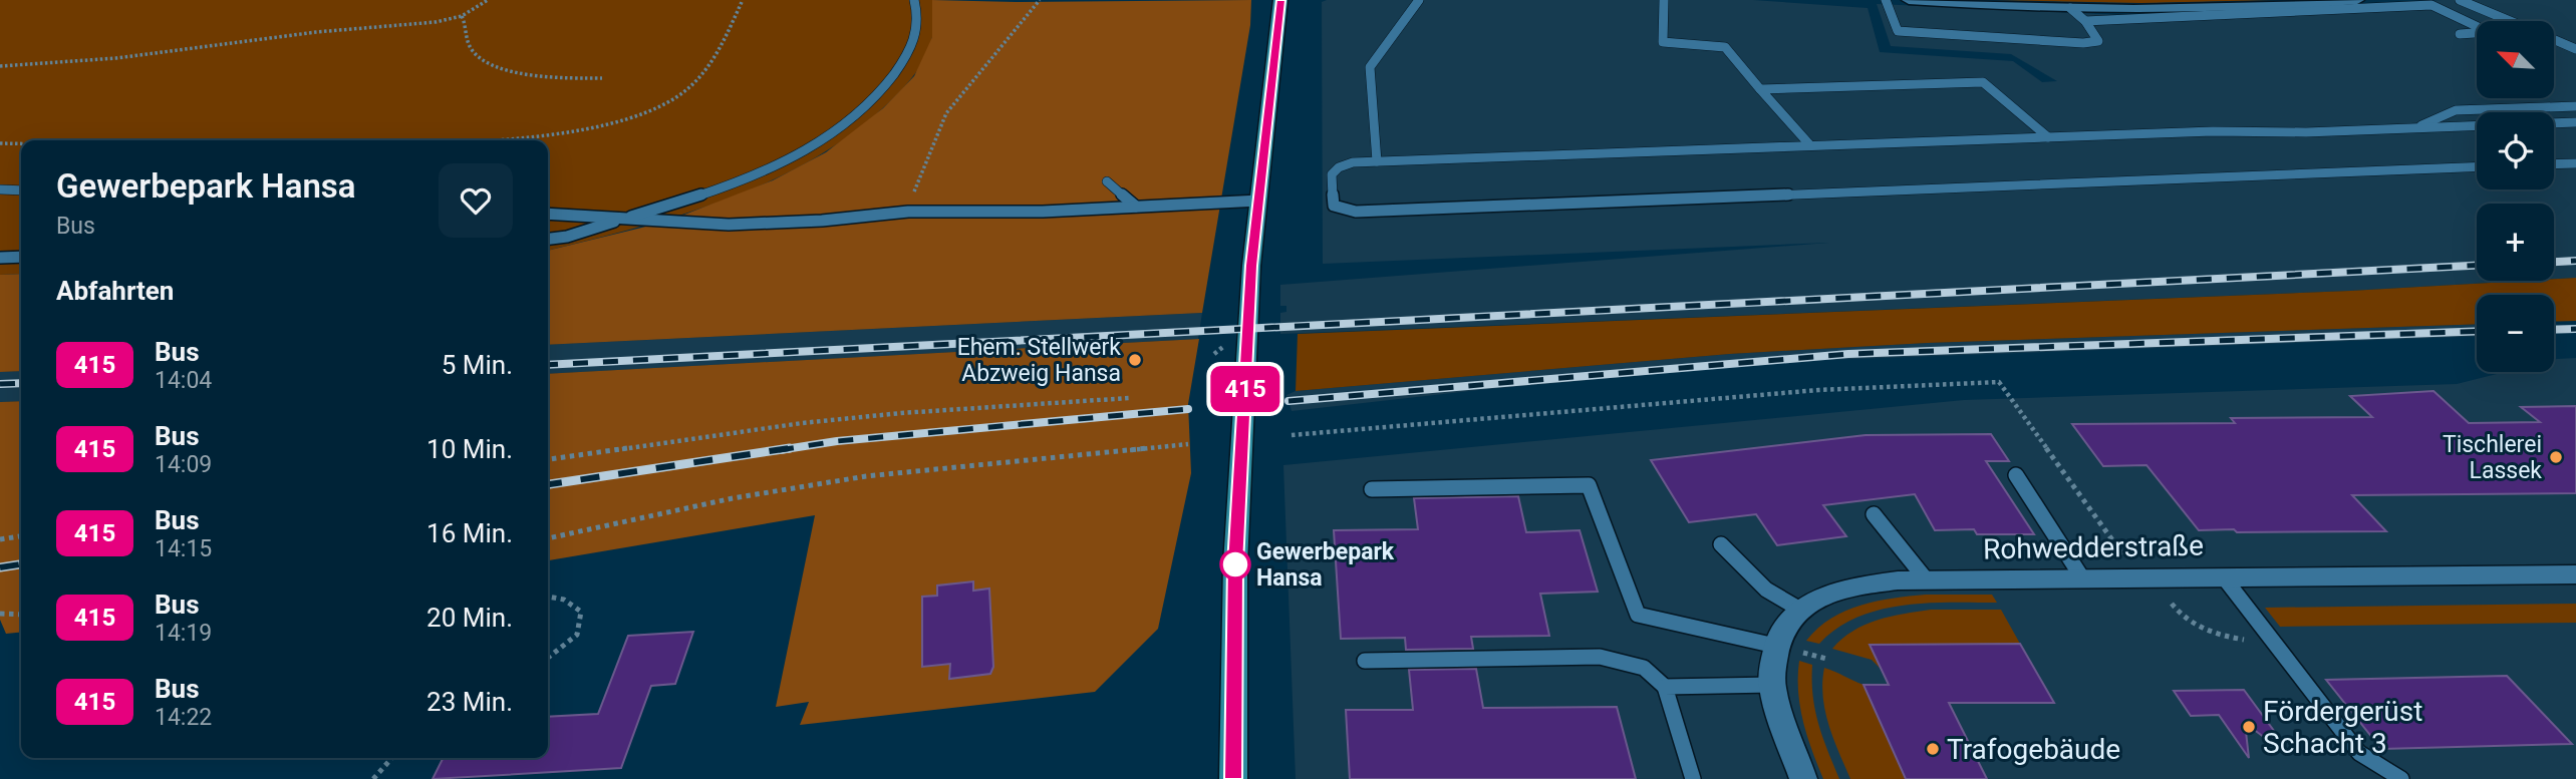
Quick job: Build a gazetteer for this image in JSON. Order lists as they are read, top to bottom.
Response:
{
  "streets": {
    "street": ["Rohwedderstraße"]
  },
  "places": [
    "Ehem. Stellwerk Abzweig Hansa",
    "Tischlerei Lassek",
    "Gewerbepark Hansa",
    "Fördergerüst Schacht 3",
    "Trafogebäude"
  ],
  "lines": ["bus line 415"],
  "north": "top left",
  "page": {
    "on_map": "415",
    "map_buttons": ["+", "−"],
    "heading": [
      ["Gewerbepark Hansa", "Bus"],
      "Abfahrten"
    ],
    "list": [
      {
        "mark": "415",
        "name": "Bus",
        "note": "14:04",
        "value": "5 Min."
      },
      {
        "mark": "415",
        "name": "Bus",
        "note": "14:09",
        "value": "10 Min."
      },
      {
        "mark": "415",
        "name": "Bus",
        "note": "14:15",
        "value": "16 Min."
      },
      {
        "mark": "415",
        "name": "Bus",
        "note": "14:19",
        "value": "20 Min."
      },
      {
        "mark": "415",
        "name": "Bus",
        "note": "14:22",
        "value": "23 Min."
      }
    ]
  }
}
